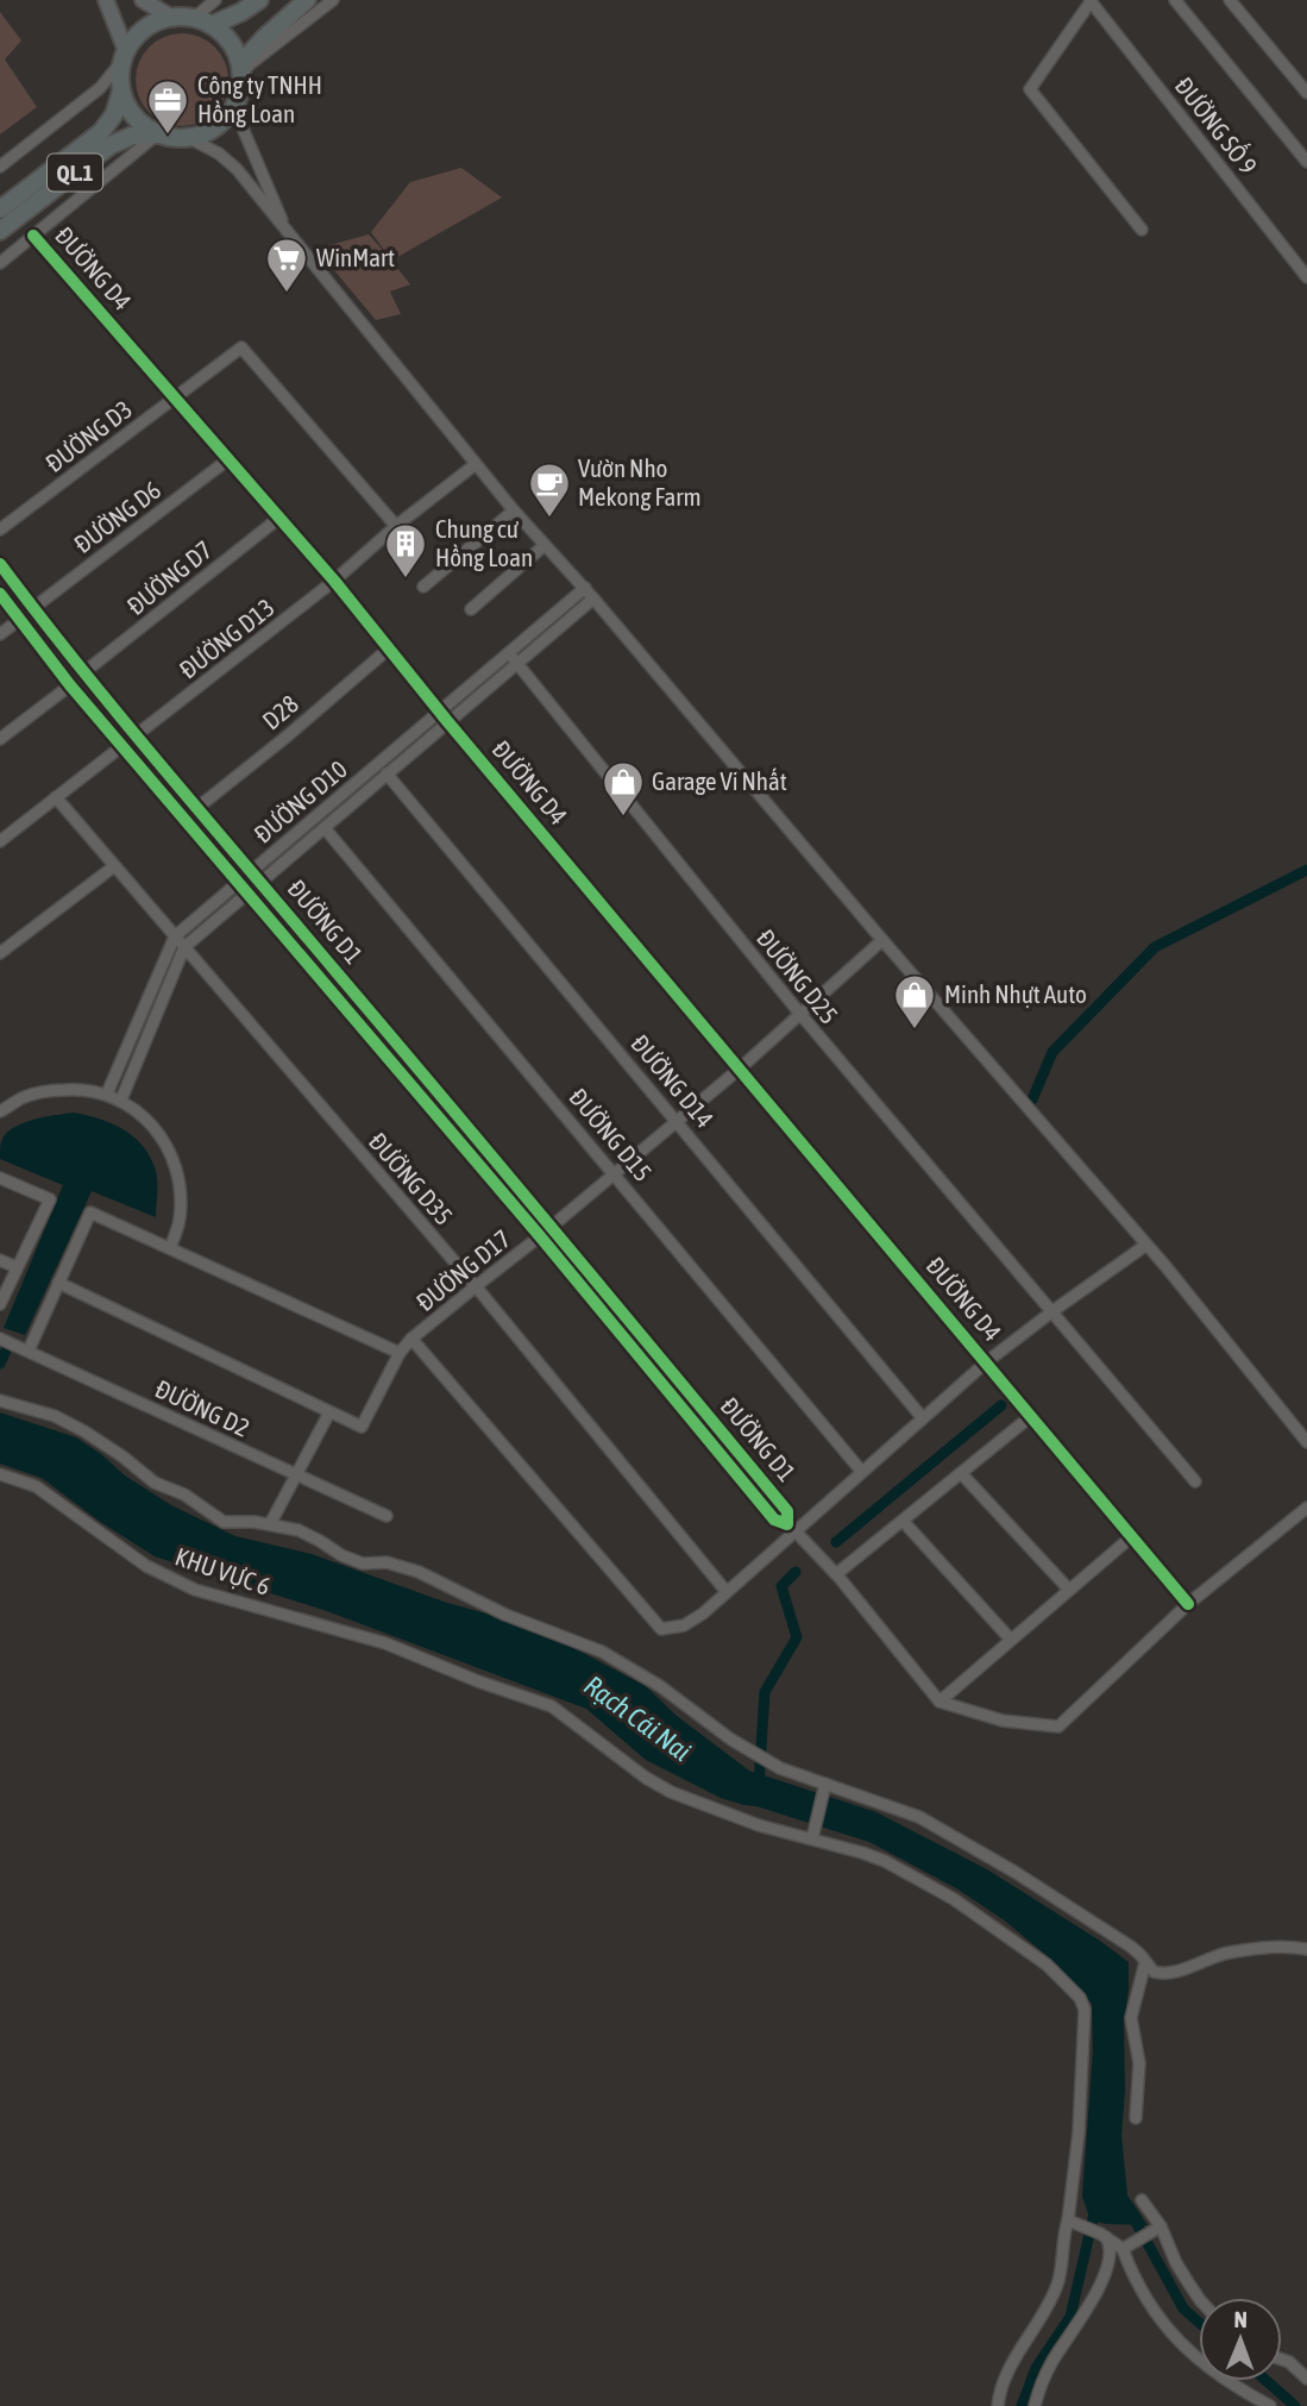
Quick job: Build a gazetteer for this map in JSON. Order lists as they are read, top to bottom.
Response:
{
  "streets": {
    "highway": ["QL.1"],
    "street": [
      "ĐƯỜNG SỐ 9",
      "ĐƯỜNG D4",
      "ĐƯỜNG D3",
      "ĐƯỜNG D6",
      "ĐƯỜNG D7",
      "ĐƯỜNG D13",
      "D28",
      "ĐƯỜNG D10",
      "ĐƯỜNG D1",
      "ĐƯỜNG D25",
      "ĐƯỜNG D14",
      "ĐƯỜNG D15",
      "ĐƯỜNG D35",
      "ĐƯỜNG D17",
      "ĐƯỜNG D2",
      "KHU VỰC 6"
    ]
  },
  "crossings": [
    ["ĐƯỜNG D4", "ĐƯỜNG D3"],
    ["ĐƯỜNG D4", "ĐƯỜNG D6"],
    ["ĐƯỜNG D4", "ĐƯỜNG D7"],
    ["ĐƯỜNG D4", "ĐƯỜNG D13"],
    ["ĐƯỜNG D4", "D28"],
    ["ĐƯỜNG D4", "ĐƯỜNG D10"],
    ["ĐƯỜNG D4", "ĐƯỜNG D17"],
    ["ĐƯỜNG D3", "ĐƯỜNG D13"],
    ["ĐƯỜNG D6", "ĐƯỜNG D1"],
    ["ĐƯỜNG D7", "ĐƯỜNG D1"],
    ["ĐƯỜNG D13", "ĐƯỜNG D1"],
    ["ĐƯỜNG D13", "ĐƯỜNG D35"],
    ["D28", "ĐƯỜNG D1"],
    ["ĐƯỜNG D10", "ĐƯỜNG D1"],
    ["ĐƯỜNG D10", "ĐƯỜNG D25"],
    ["ĐƯỜNG D10", "ĐƯỜNG D14"],
    ["ĐƯỜNG D10", "ĐƯỜNG D15"],
    ["ĐƯỜNG D10", "ĐƯỜNG D35"],
    ["ĐƯỜNG D1", "ĐƯỜNG D17"],
    ["ĐƯỜNG D25", "ĐƯỜNG D17"],
    ["ĐƯỜNG D14", "ĐƯỜNG D17"],
    ["ĐƯỜNG D15", "ĐƯỜNG D17"],
    ["ĐƯỜNG D35", "ĐƯỜNG D17"]
  ],
  "water": ["Rạch Cái Nai"],
  "places": {
    "office": ["Công ty TNHH Hồng Loan"],
    "supermarket": ["WinMart"],
    "cafe": ["Vườn Nho Mekong Farm"],
    "building": ["Chung cư Hồng Loan"],
    "shop": ["Garage Vi Nhất", "Minh Nhựt Auto"]
  },
  "north": "top"
}
